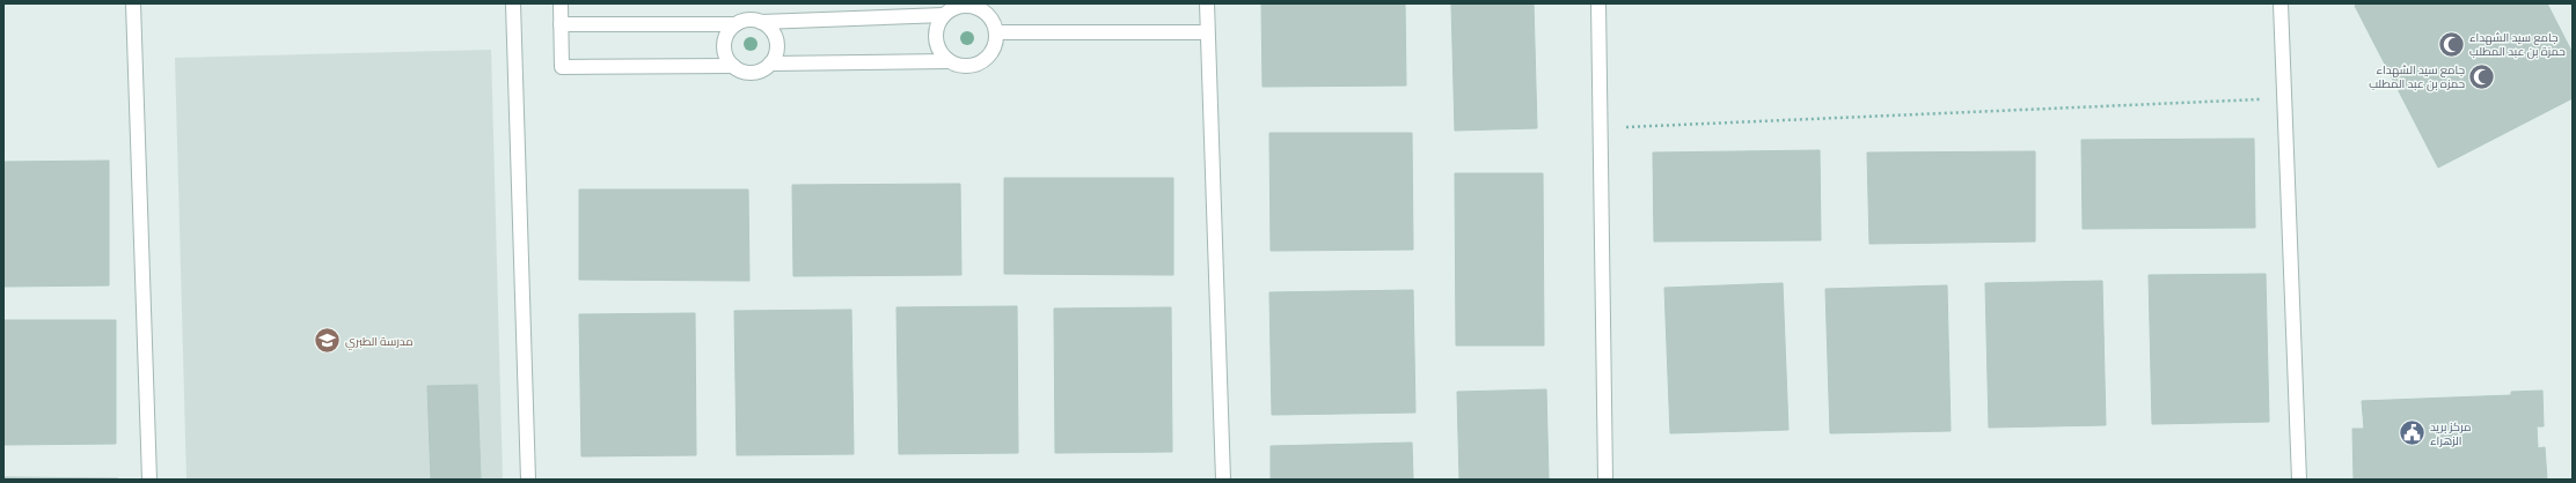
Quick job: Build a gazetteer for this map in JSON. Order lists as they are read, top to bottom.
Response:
{
  "places": {
    "mosque": ["جامع سيد الشهداء حمزة بن عبد المطلب", "جامع سيد الشهداء حمزه بن عبد المطلب"],
    "school or university": ["مدرسة الطبري"],
    "public building": ["مركز بريد الزهراء"]
  }
}
